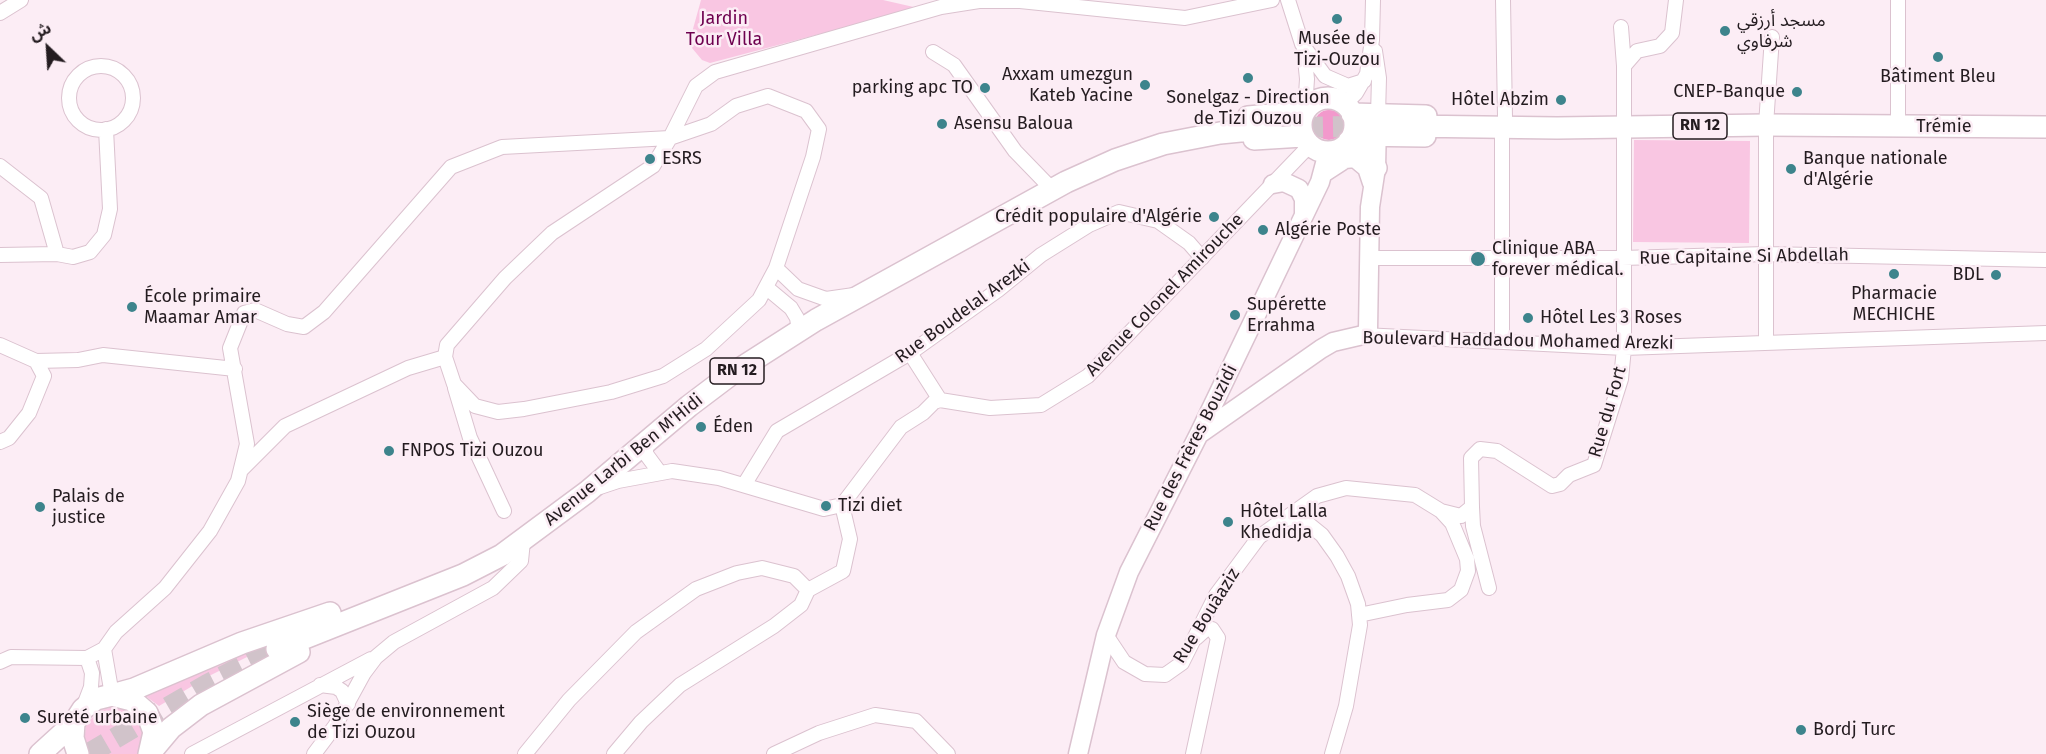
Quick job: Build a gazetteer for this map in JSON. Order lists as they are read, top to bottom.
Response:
{
  "streets": {
    "main road": [
      "RN 12",
      "Trémie",
      "Boulevard Haddadou Mohamed Arezki",
      "Rue des Frères Bouzidi",
      "Avenue Larbi Ben M'Hidi"
    ],
    "street": [
      "Rue Capitaine Si Abdellah",
      "Avenue Colonel Amirouche",
      "Rue Boudelal Arezki",
      "Rue du Fort",
      "Rue Bouâaziz"
    ]
  },
  "crossings": [
    ["RN 12", "Trémie"],
    ["Avenue Colonel Amirouche", "Rue Boudelal Arezki"],
    ["Avenue Colonel Amirouche", "Rue des Frères Bouzidi"],
    ["Avenue Colonel Amirouche", "Avenue Larbi Ben M'Hidi"],
    ["Boulevard Haddadou Mohamed Arezki", "Rue du Fort"],
    ["Boulevard Haddadou Mohamed Arezki", "Rue des Frères Bouzidi"],
    ["Rue des Frères Bouzidi", "Avenue Larbi Ben M'Hidi"],
    ["Rue des Frères Bouzidi", "Rue Bouâaziz"]
  ],
  "parks": ["Jardin Tour Villa"],
  "places": [
    "Musée de Tizi-Ouzou",
    "مسجد أرزقي شرفاوي",
    "Bâtiment Bleu",
    "Sonelgaz - Direction de Tizi Ouzou",
    "Axxam umezgun Kateb Yacine",
    "parking apc TO",
    "CNEP-Banque",
    "Hôtel Abzim",
    "Asensu Baloua",
    "ESRS",
    "Banque nationale d'Algérie",
    "Crédit populaire d'Algérie",
    "Algérie Poste",
    "Clinique ABA forever médical.",
    "Pharmacie MECHICHE",
    "BDL",
    "École primaire Maamar Amar",
    "Supérette Errahma",
    "Hôtel Les 3 Roses",
    "Éden",
    "FNPOS Tizi Ouzou",
    "Tizi diet",
    "Palais de justice",
    "Hôtel Lalla Khedidja",
    "Sureté urbaine",
    "Siège de environnement de Tizi Ouzou",
    "Bordj Turc"
  ],
  "north": "top left"
}
